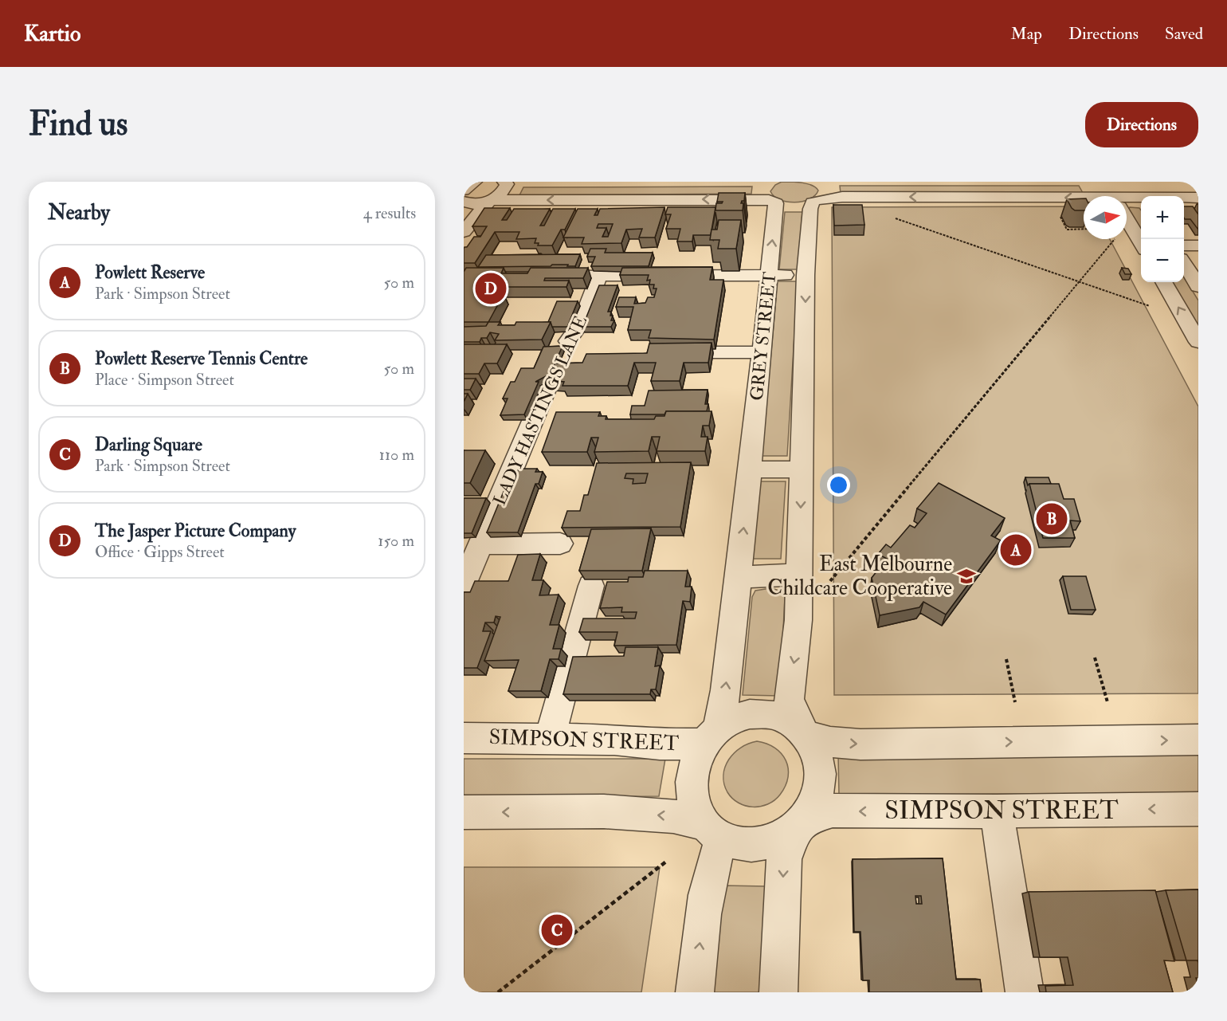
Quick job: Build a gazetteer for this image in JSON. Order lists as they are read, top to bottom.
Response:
{
  "streets": {
    "street": ["GREY STREET", "LADY HASTINGS LANE", "SIMPSON STREET"]
  },
  "crossings": [
    ["GREY STREET", "SIMPSON STREET"]
  ],
  "places": {
    "school or university": ["East Melbourne Childcare Cooperative"]
  },
  "north": "right",
  "page": {
    "header": "Kartio",
    "nav": ["Map", "Directions", "Saved"],
    "buttons": "Directions",
    "title": "Find us",
    "heading": ["Nearby", "4 results"],
    "map_buttons": ["+", "−"],
    "list": [
      {
        "mark": "A",
        "name": "Powlett Reserve",
        "note": "Park · Simpson Street",
        "value": "50 m"
      },
      {
        "mark": "B",
        "name": "Powlett Reserve Tennis Centre",
        "note": "Place · Simpson Street",
        "value": "50 m"
      },
      {
        "mark": "C",
        "name": "Darling Square",
        "note": "Park · Simpson Street",
        "value": "110 m"
      },
      {
        "mark": "D",
        "name": "The Jasper Picture Company",
        "note": "Office · Gipps Street",
        "value": "150 m"
      }
    ],
    "pins": [
      "D",
      "B",
      "A",
      "C"
    ]
  }
}
